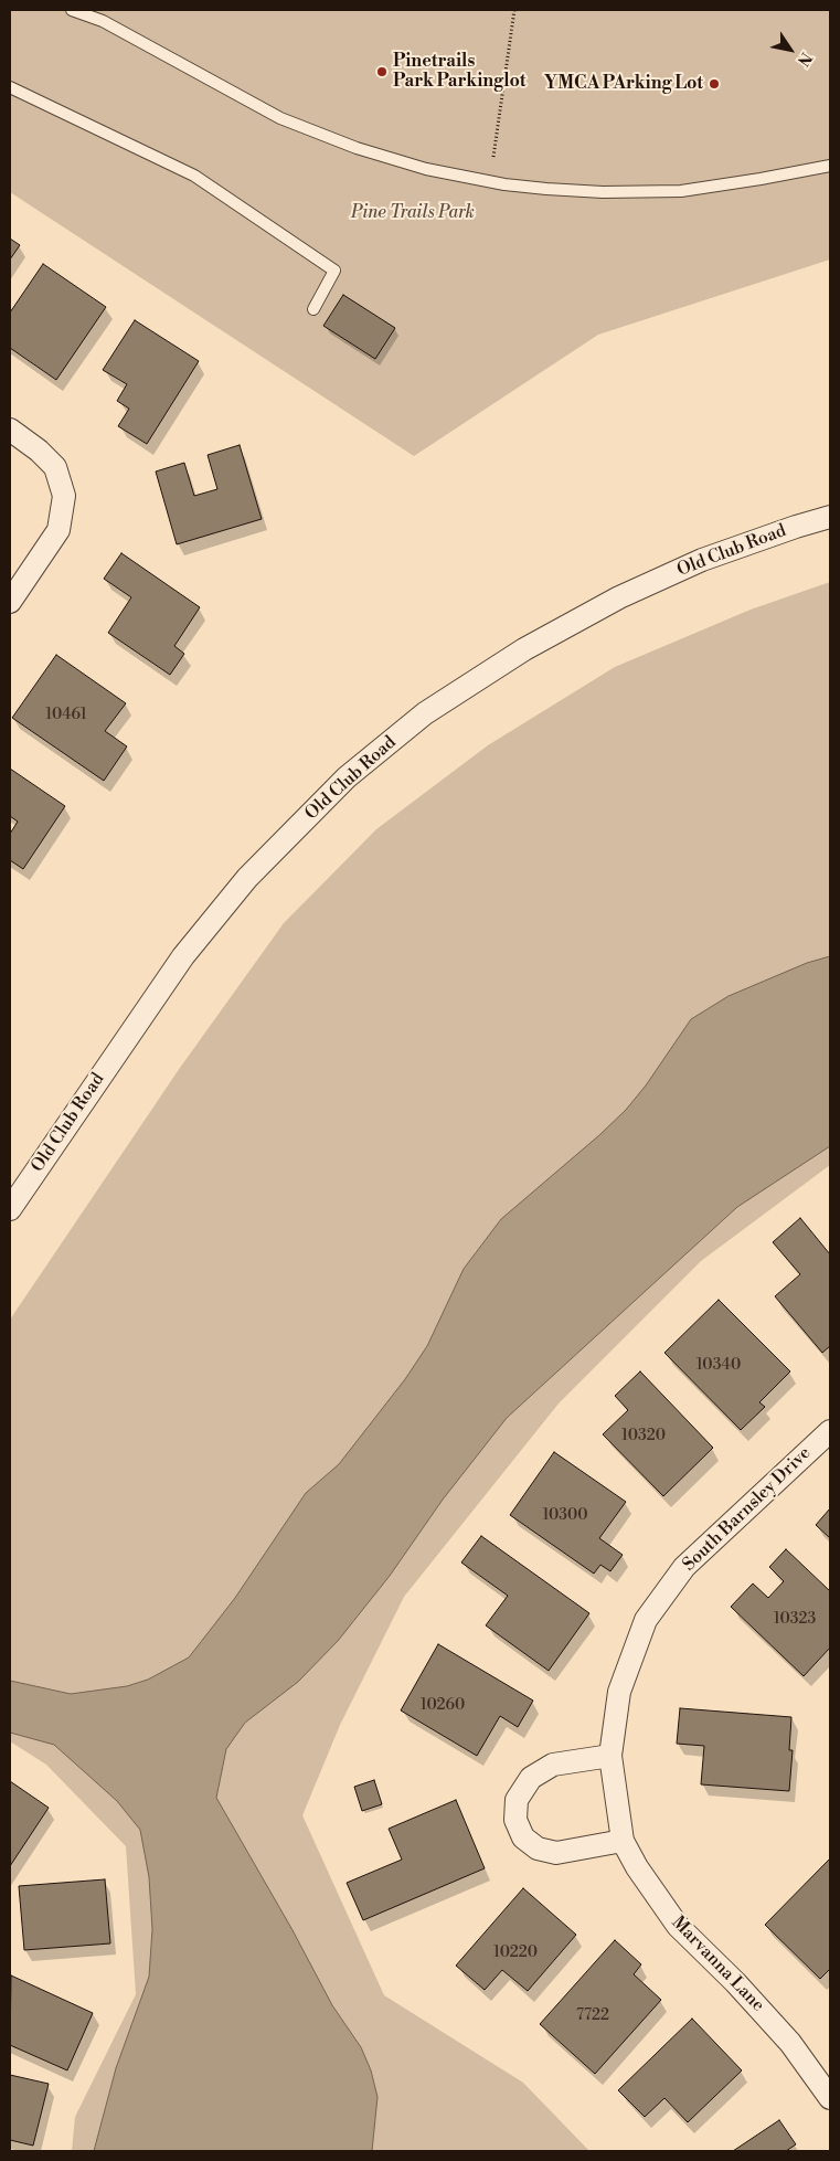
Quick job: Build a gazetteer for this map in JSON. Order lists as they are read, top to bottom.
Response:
{
  "streets": {
    "street": ["Old Club Road", "South Barnsley Drive", "Marvanna Lane"]
  },
  "crossings": [
    ["South Barnsley Drive", "Marvanna Lane"]
  ],
  "parks": ["Pine Trails Park"],
  "places": ["Pinetrails Park Parkinglot", "YMCA PArking Lot"],
  "house_numbers": [
    "10461",
    "10340",
    "10320",
    "10300",
    "10323",
    "10260",
    "10220",
    "7722"
  ],
  "north": "bottom right"
}
